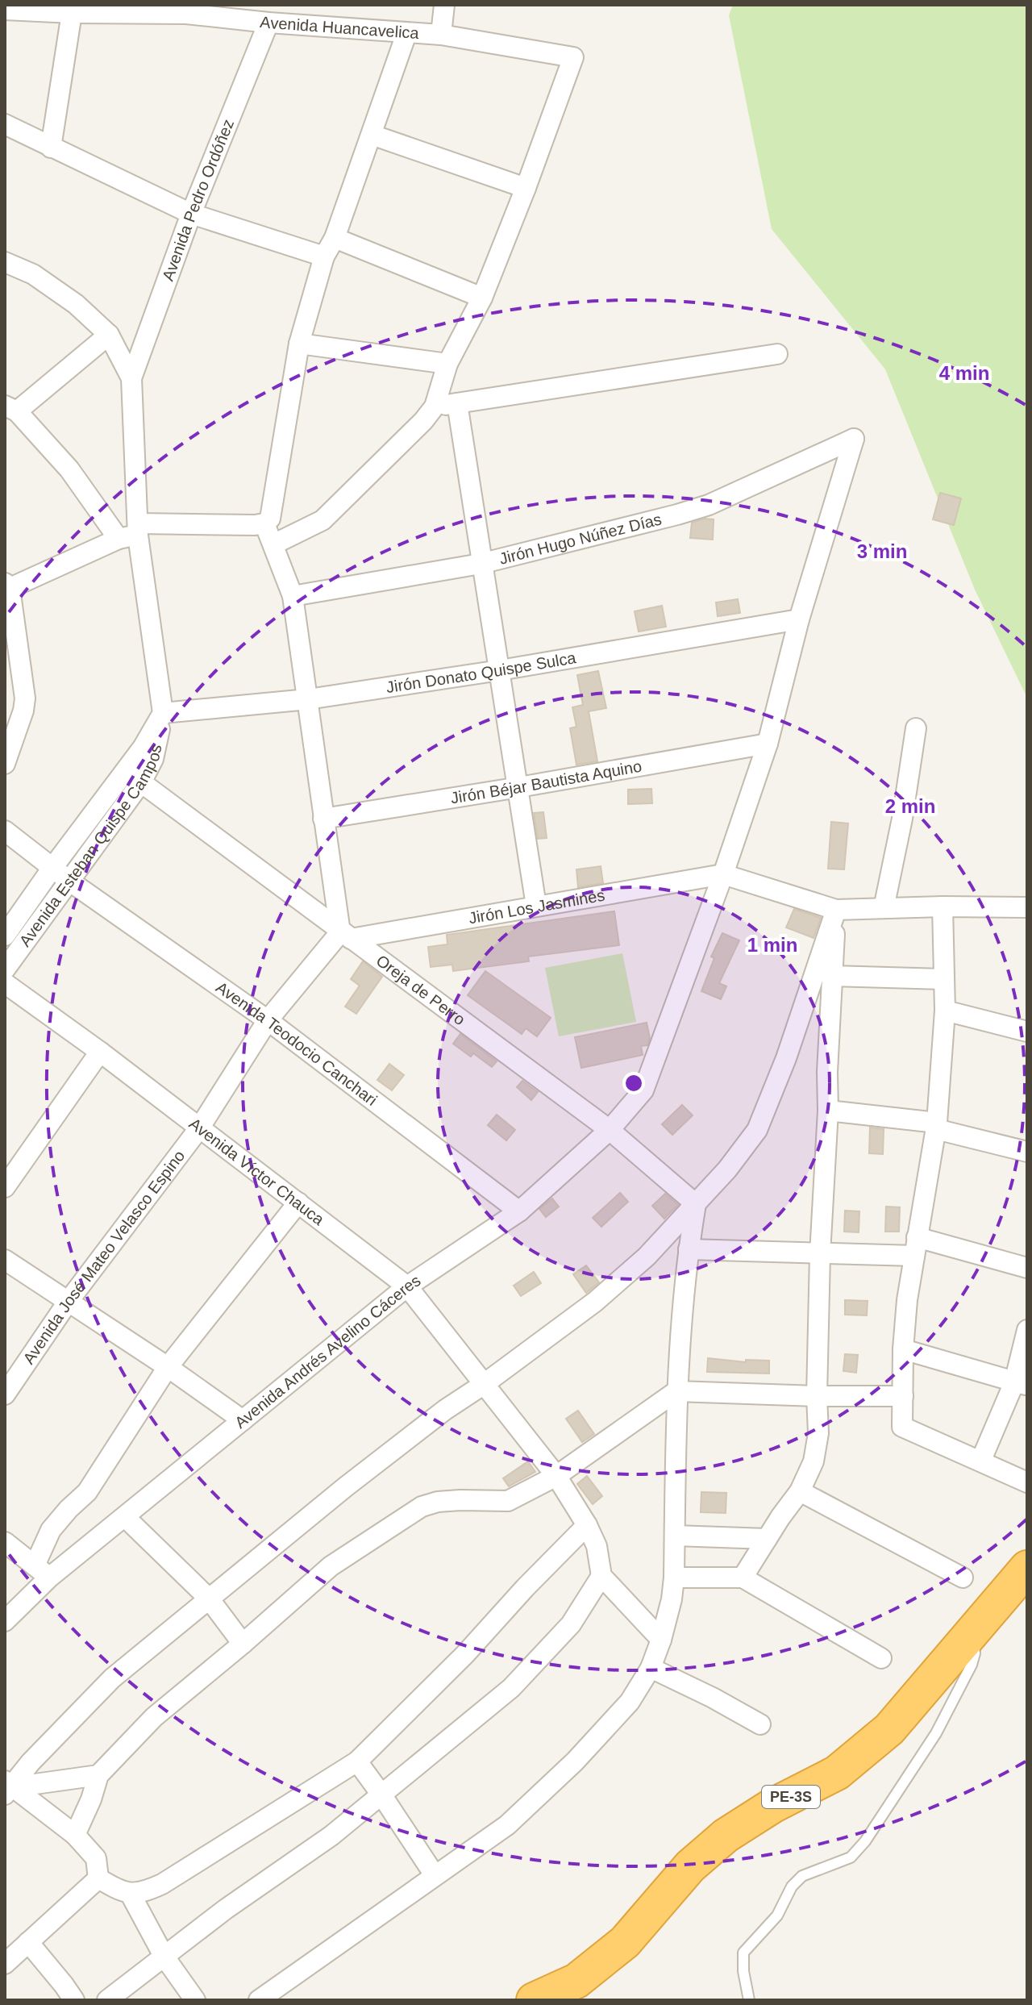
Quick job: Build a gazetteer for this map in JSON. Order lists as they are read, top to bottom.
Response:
{
  "streets": {
    "highway": ["PE-3S"],
    "street": [
      "Avenida Huancavelica",
      "Avenida Pedro Ordóñez",
      "Jirón Hugo Núñez Días",
      "Jirón Donato Quispe Sulca",
      "Jirón Béjar Bautista Aquino",
      "Avenida Esteban Quispe Campos",
      "Jirón Los Jasmines",
      "Oreja de Perro",
      "Avenida Teodocio Canchari",
      "Avenida Víctor Chauca",
      "Avenida José Mateo Velasco Espino",
      "Avenida Andrés Avelino Cáceres"
    ]
  },
  "crossings": [
    ["Avenida Huancavelica", "Avenida Pedro Ordóñez"],
    ["Avenida Pedro Ordóñez", "Avenida Esteban Quispe Campos"],
    ["Jirón Hugo Núñez Días", "Avenida Andrés Avelino Cáceres"],
    ["Jirón Donato Quispe Sulca", "Avenida Esteban Quispe Campos"],
    ["Jirón Donato Quispe Sulca", "Avenida Andrés Avelino Cáceres"],
    ["Jirón Béjar Bautista Aquino", "Avenida Andrés Avelino Cáceres"],
    ["Avenida Esteban Quispe Campos", "Oreja de Perro"],
    ["Avenida Esteban Quispe Campos", "Avenida Teodocio Canchari"],
    ["Jirón Los Jasmines", "Oreja de Perro"],
    ["Jirón Los Jasmines", "Avenida José Mateo Velasco Espino"],
    ["Jirón Los Jasmines", "Avenida Andrés Avelino Cáceres"],
    ["Oreja de Perro", "Avenida José Mateo Velasco Espino"],
    ["Oreja de Perro", "Avenida Andrés Avelino Cáceres"],
    ["Avenida Teodocio Canchari", "Avenida José Mateo Velasco Espino"],
    ["Avenida Teodocio Canchari", "Avenida Andrés Avelino Cáceres"],
    ["Avenida Víctor Chauca", "Avenida José Mateo Velasco Espino"],
    ["Avenida Víctor Chauca", "Avenida Andrés Avelino Cáceres"]
  ],
  "rings": [
    "4 min",
    "3 min",
    "2 min",
    "1 min"
  ]
}
